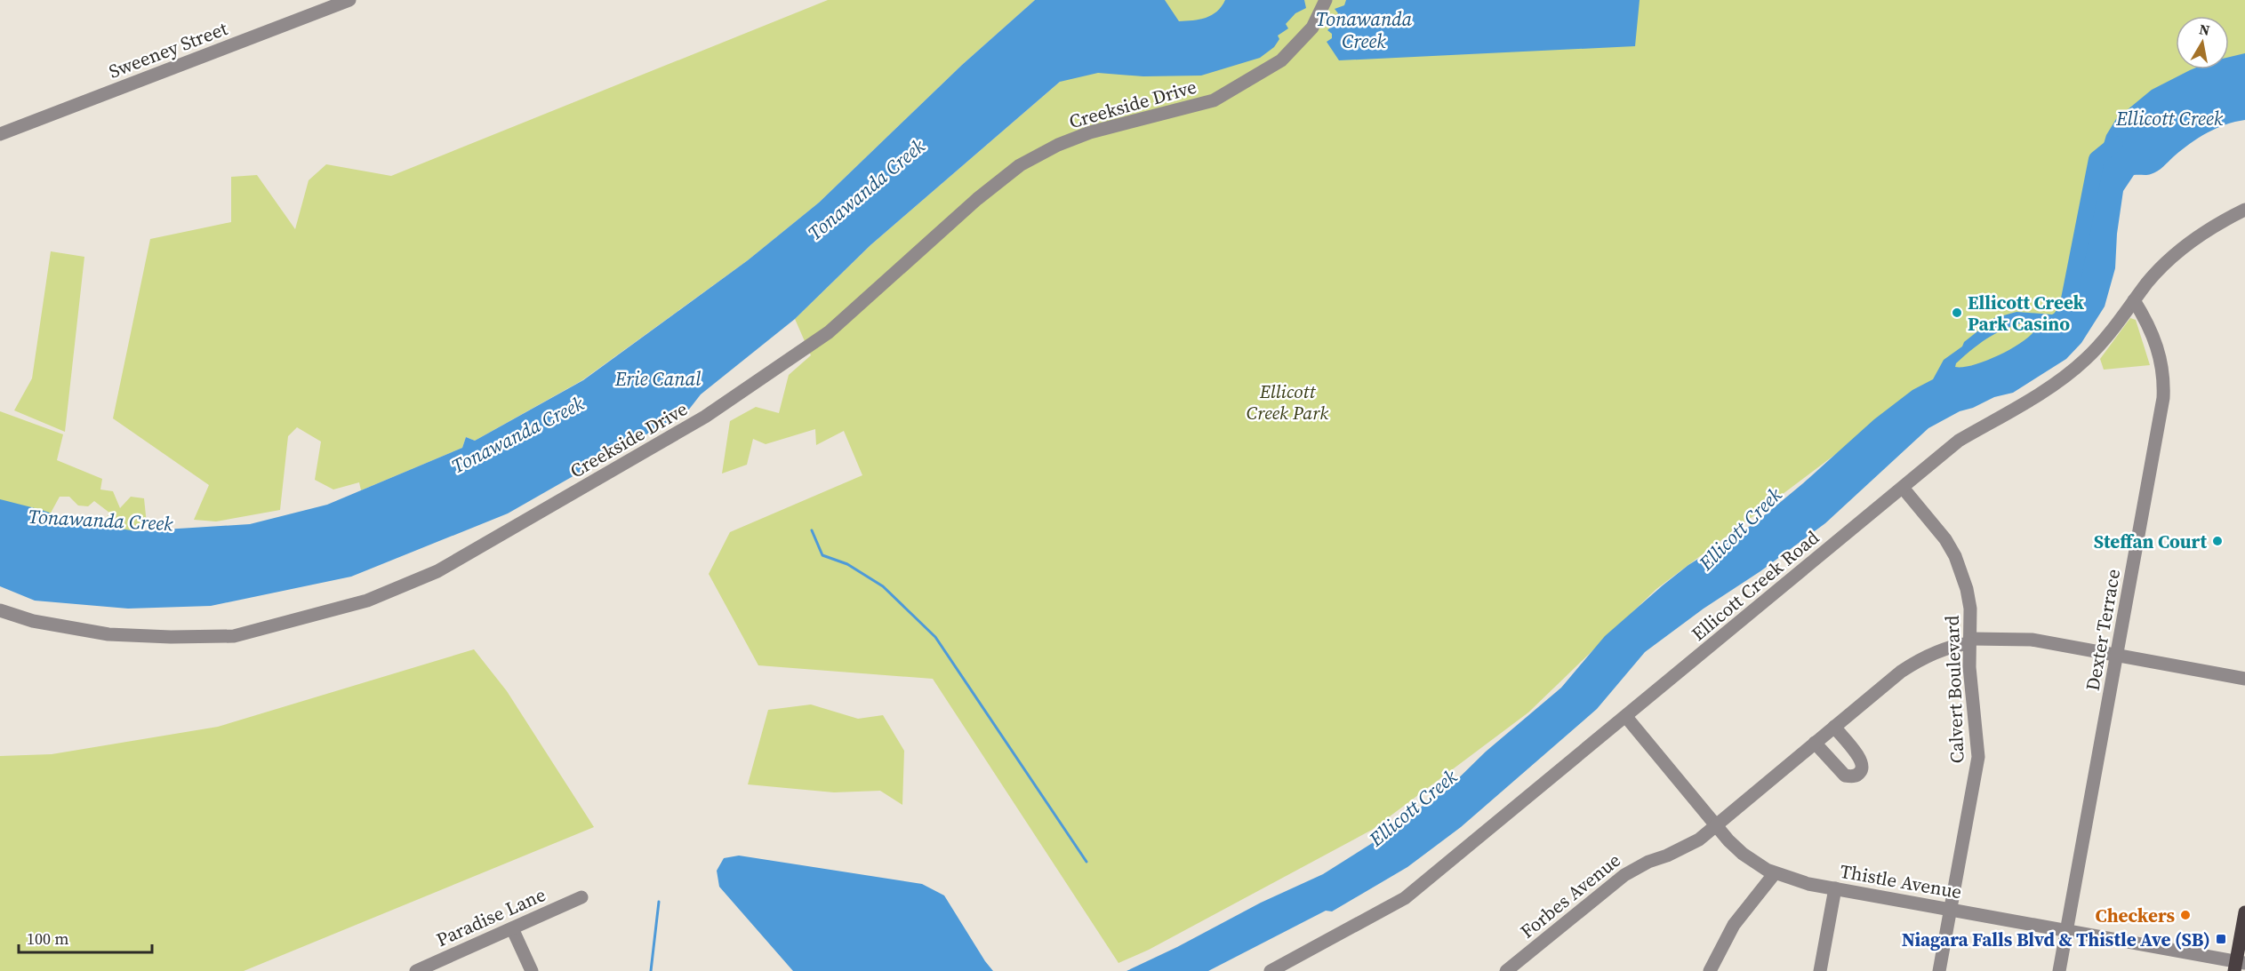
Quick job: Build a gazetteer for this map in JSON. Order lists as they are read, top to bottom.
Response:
{
  "streets": {
    "street": [
      "Sweeney Street",
      "Creekside Drive",
      "Ellicott Creek Road",
      "Dexter Terrace",
      "Calvert Boulevard",
      "Thistle Avenue",
      "Forbes Avenue",
      "Paradise Lane"
    ]
  },
  "crossings": [
    ["Ellicott Creek Road", "Dexter Terrace"],
    ["Ellicott Creek Road", "Calvert Boulevard"],
    ["Ellicott Creek Road", "Thistle Avenue"],
    ["Dexter Terrace", "Thistle Avenue"],
    ["Dexter Terrace", "Forbes Avenue"],
    ["Calvert Boulevard", "Thistle Avenue"],
    ["Calvert Boulevard", "Forbes Avenue"],
    ["Thistle Avenue", "Forbes Avenue"]
  ],
  "water": ["Tonawanda Creek", "Ellicott Creek", "Erie Canal"],
  "parks": ["Ellicott Creek Park"],
  "places": {
    "other": ["Ellicott Creek Park Casino", "Steffan Court", "Checkers"],
    "transit": ["Niagara Falls Blvd & Thistle Ave (SB)"]
  },
  "scale_bar": "100 m",
  "north": "top"
}
